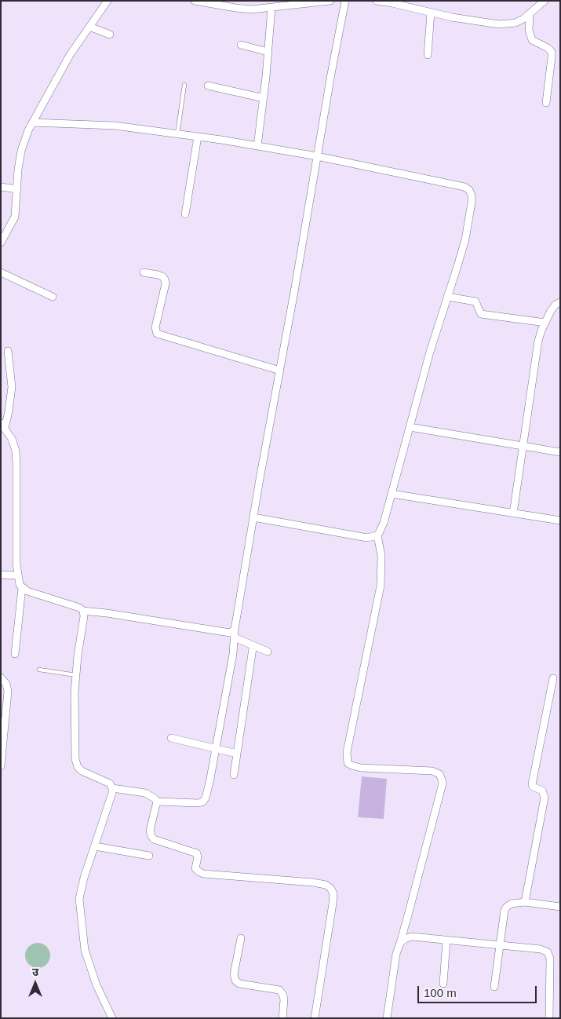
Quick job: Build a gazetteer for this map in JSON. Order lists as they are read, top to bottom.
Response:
{
  "scale_bar": "100 m",
  "north": "top"
}
